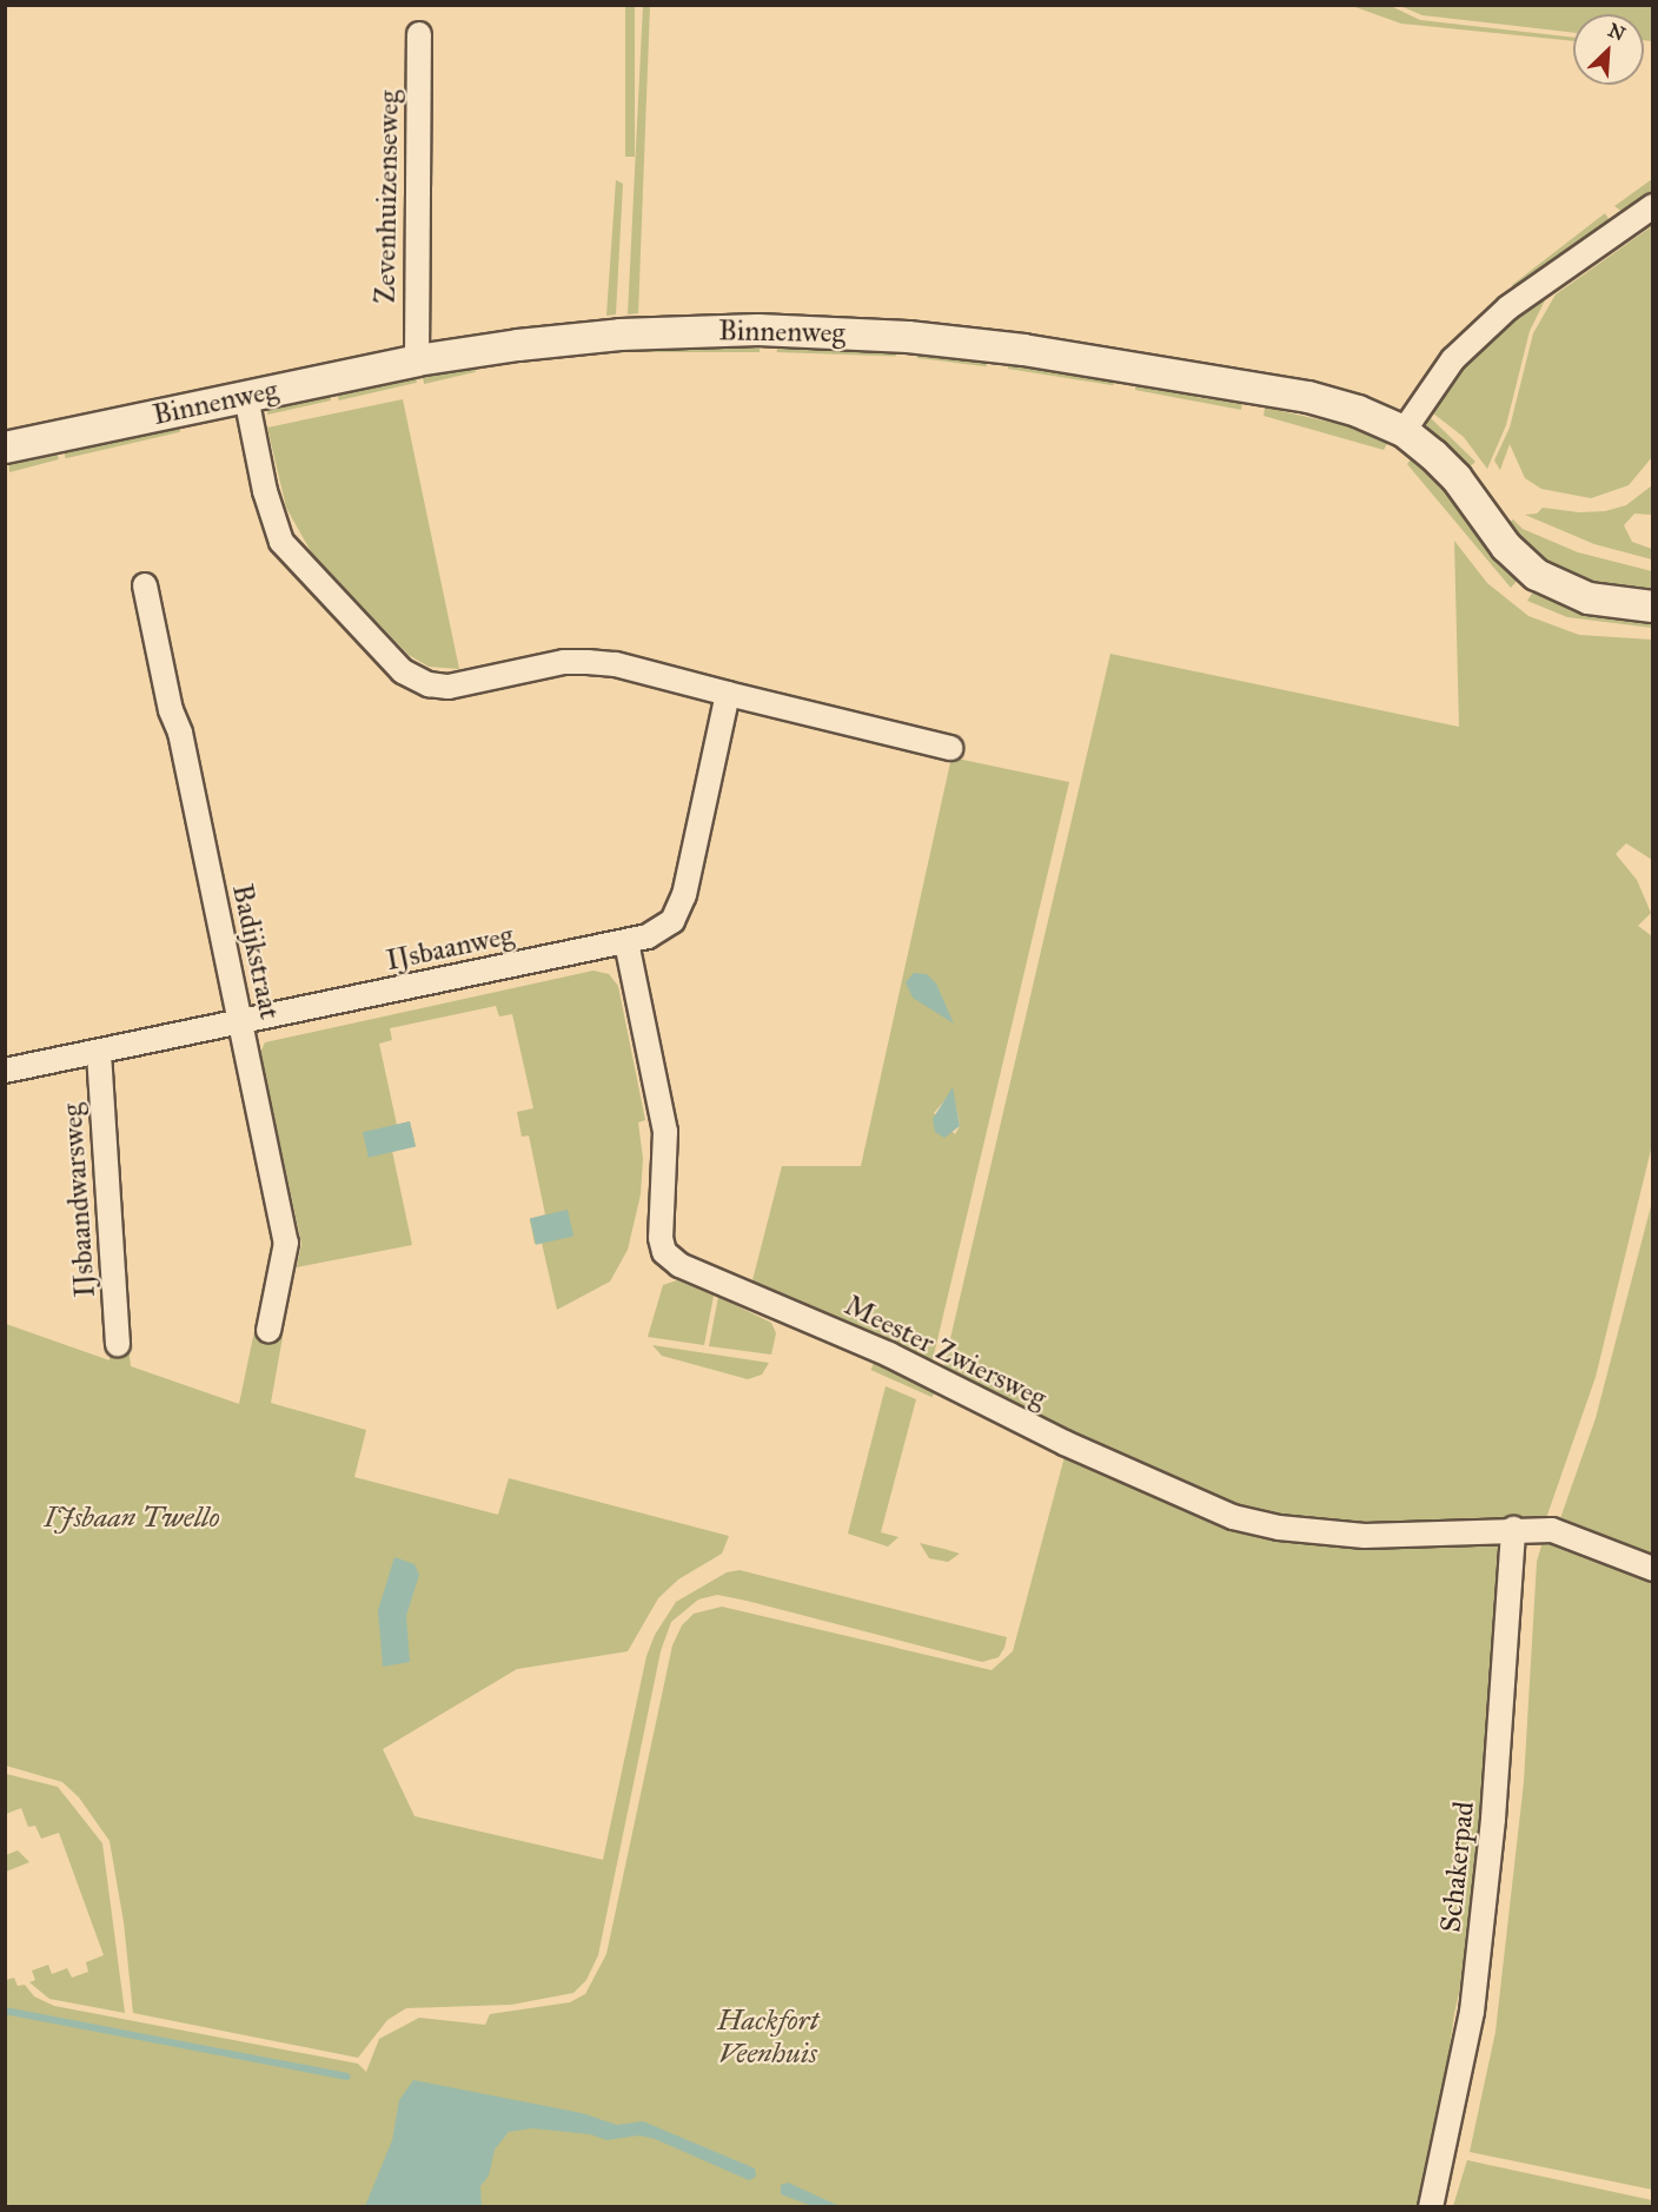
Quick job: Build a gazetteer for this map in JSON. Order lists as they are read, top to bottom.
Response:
{
  "streets": {
    "street": [
      "Zevenhuizenseweg",
      "Binnenweg",
      "IJsbaanweg",
      "Badijkstraat",
      "IJsbaandwarsweg",
      "Meester Zwiersweg",
      "Schakerpad"
    ]
  },
  "crossings": [
    ["Zevenhuizenseweg", "Binnenweg"],
    ["IJsbaanweg", "Badijkstraat"],
    ["IJsbaanweg", "IJsbaandwarsweg"],
    ["IJsbaanweg", "Meester Zwiersweg"],
    ["Meester Zwiersweg", "Schakerpad"]
  ],
  "parks": ["IJsbaan Twello", "Hackfort Veenhuis"],
  "north": "top right"
}
